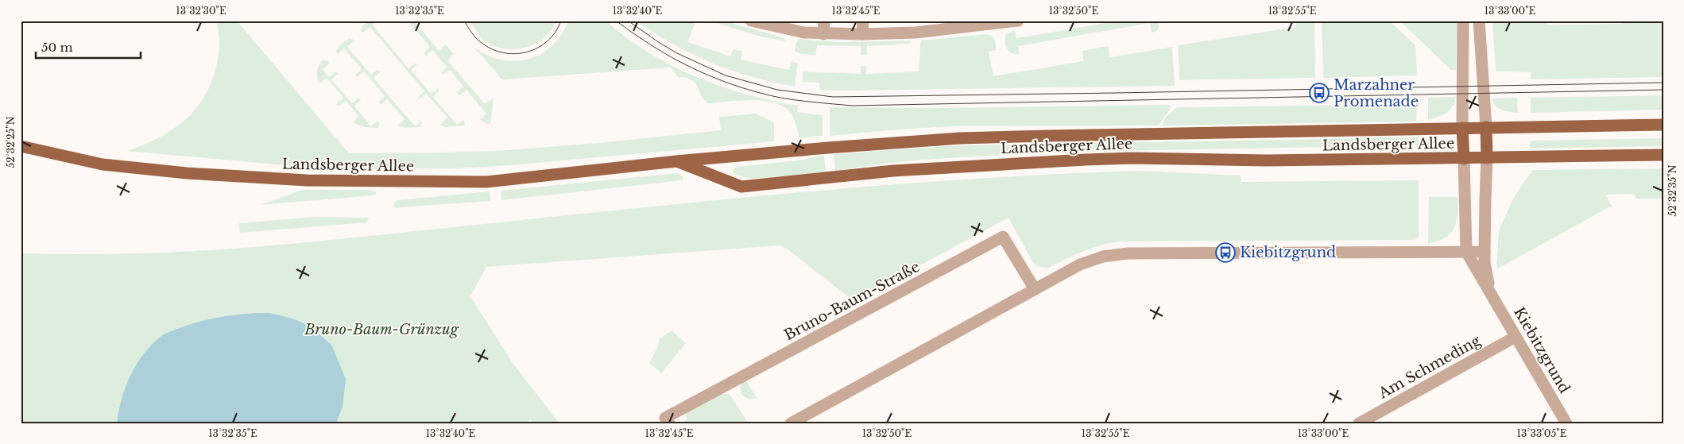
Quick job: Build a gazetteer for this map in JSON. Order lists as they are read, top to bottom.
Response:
{
  "streets": {
    "main road": ["Landsberger Allee"],
    "street": ["Bruno-Baum-Straße", "Kiebitzgrund", "Am Schmeding"]
  },
  "crossings": [
    ["Landsberger Allee", "Kiebitzgrund"],
    ["Kiebitzgrund", "Am Schmeding"]
  ],
  "parks": ["Bruno-Baum-Grünzug"],
  "places": {
    "bus stop": ["Marzahner Promenade", "Kiebitzgrund"]
  },
  "scale_bar": "50 m",
  "coordinates": [
    "13°32'30\"E",
    "13°32'35\"E",
    "13°32'40\"E",
    "13°32'45\"E",
    "13°32'50\"E",
    "13°32'55\"E",
    "13°33'00\"E",
    "52°32'25\"N",
    "52°32'35\"N",
    "13°33'05\"E"
  ]
}
